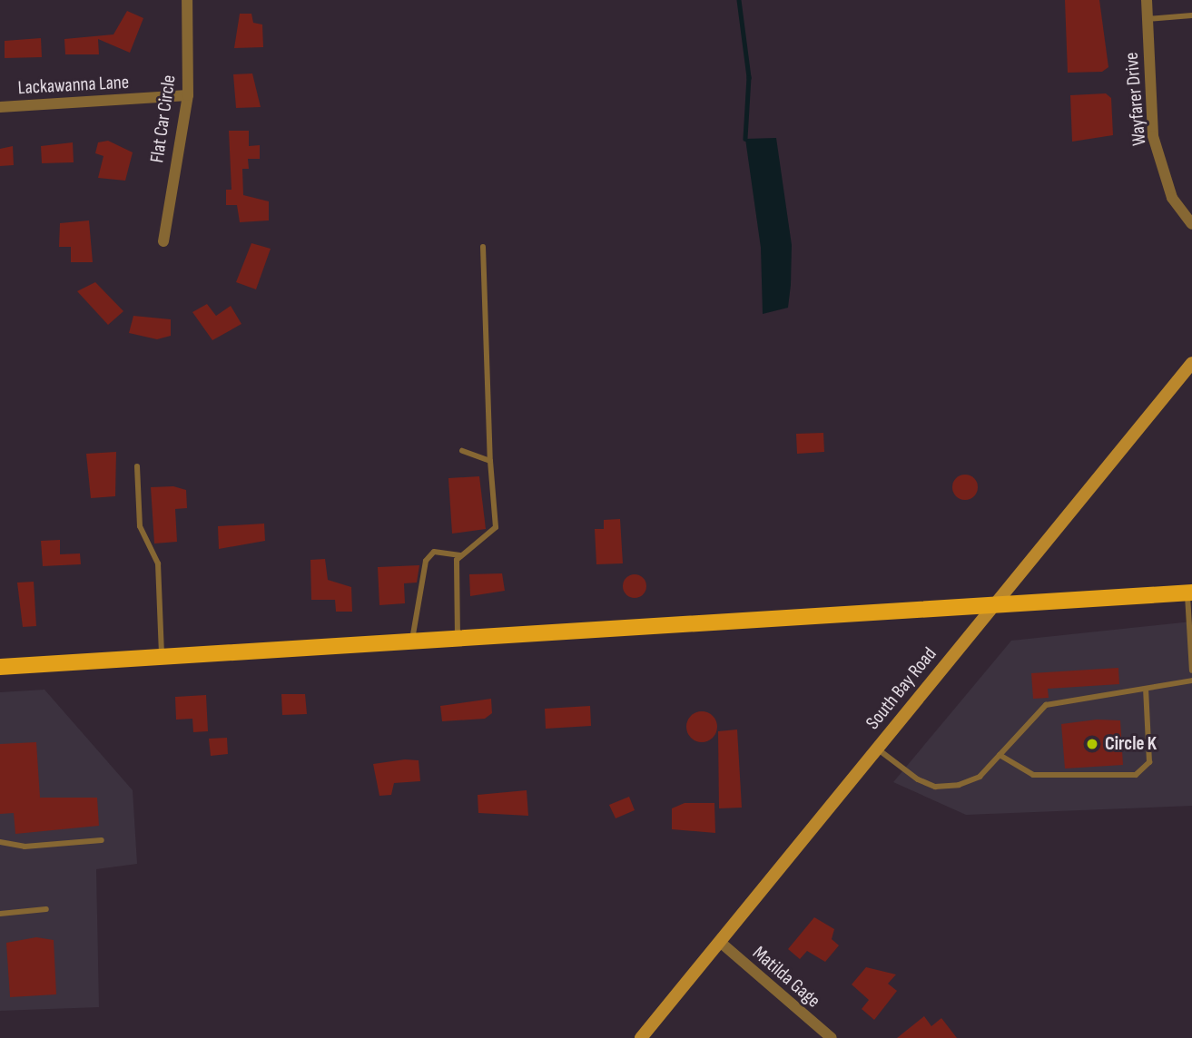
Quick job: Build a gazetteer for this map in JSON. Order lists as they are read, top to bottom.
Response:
{
  "streets": {
    "street": [
      "Lackawanna Lane",
      "Wayfarer Drive",
      "Flat Car Circle",
      "South Bay Road",
      "Matilda Gage"
    ]
  },
  "crossings": [
    ["Lackawanna Lane", "Flat Car Circle"],
    ["South Bay Road", "Matilda Gage"]
  ],
  "places": ["Circle K"]
}
